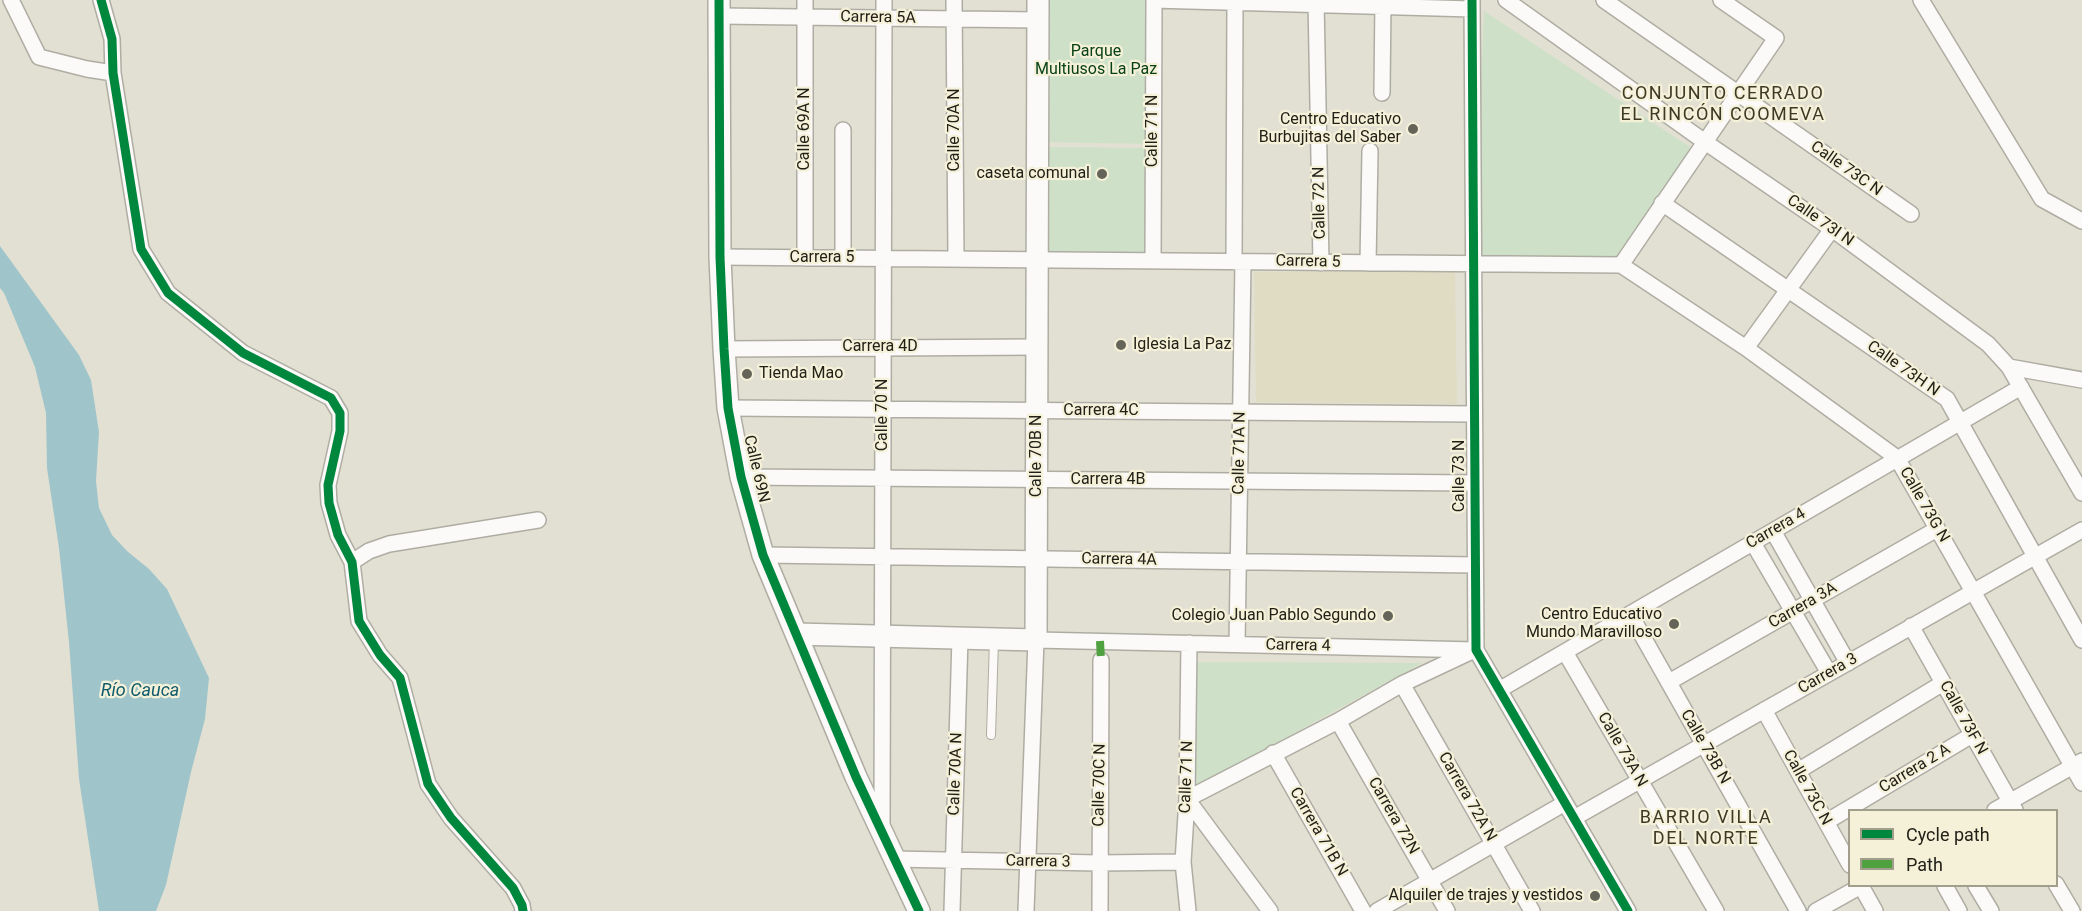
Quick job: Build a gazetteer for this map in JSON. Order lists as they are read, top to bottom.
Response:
{
  "streets": {
    "street": [
      "Carrera 5A",
      "Calle 69A N",
      "Calle 70A N",
      "Calle 71 N",
      "Calle 73C N",
      "Calle 72 N",
      "Calle 73I N",
      "Carrera 5",
      "Carrera 4D",
      "Calle 73H N",
      "Carrera 4C",
      "Calle 70 N",
      "Calle 71A N",
      "Calle 70B N",
      "Calle 69N",
      "Calle 73 N",
      "Carrera 4B",
      "Calle 73G N",
      "Carrera 4",
      "Carrera 4A",
      "Carrera 3A",
      "Carrera 3",
      "Calle 73F N",
      "Calle 73B N",
      "Calle 73A N",
      "Carrera 2 A",
      "Calle 70C N",
      "Carrera 72A N",
      "Carrera 72N",
      "Carrera 71B N"
    ]
  },
  "crossings": [
    ["Carrera 5A", "Calle 69A N"],
    ["Carrera 5A", "Calle 70A N"],
    ["Carrera 5A", "Calle 70 N"],
    ["Carrera 5A", "Calle 70B N"],
    ["Carrera 5A", "Calle 69N"],
    ["Calle 69A N", "Carrera 5"],
    ["Calle 70A N", "Carrera 5"],
    ["Calle 70A N", "Carrera 4"],
    ["Calle 70A N", "Carrera 3"],
    ["Calle 71 N", "Carrera 5"],
    ["Calle 71 N", "Carrera 4"],
    ["Calle 71 N", "Carrera 3"],
    ["Calle 73C N", "Carrera 3"],
    ["Calle 73C N", "Carrera 2 A"],
    ["Calle 72 N", "Carrera 5"],
    ["Calle 73I N", "Carrera 4"],
    ["Carrera 5", "Calle 70 N"],
    ["Carrera 5", "Calle 71A N"],
    ["Carrera 5", "Calle 70B N"],
    ["Carrera 5", "Calle 69N"],
    ["Carrera 5", "Calle 73 N"],
    ["Carrera 5", "Calle 73G N"],
    ["Carrera 4D", "Calle 70 N"],
    ["Carrera 4D", "Calle 70B N"],
    ["Carrera 4D", "Calle 69N"],
    ["Calle 73H N", "Carrera 4"],
    ["Calle 73H N", "Carrera 3"],
    ["Carrera 4C", "Calle 70 N"],
    ["Carrera 4C", "Calle 71A N"],
    ["Carrera 4C", "Calle 70B N"],
    ["Carrera 4C", "Calle 69N"],
    ["Carrera 4C", "Calle 73 N"],
    ["Calle 70 N", "Calle 69N"],
    ["Calle 70 N", "Carrera 4B"],
    ["Calle 70 N", "Carrera 4"],
    ["Calle 70 N", "Carrera 4A"],
    ["Calle 71A N", "Carrera 4B"],
    ["Calle 71A N", "Carrera 4"],
    ["Calle 71A N", "Carrera 4A"],
    ["Calle 70B N", "Carrera 4B"],
    ["Calle 70B N", "Carrera 4"],
    ["Calle 70B N", "Carrera 4A"],
    ["Calle 70B N", "Carrera 3"],
    ["Calle 69N", "Carrera 4B"],
    ["Calle 69N", "Carrera 4"],
    ["Calle 69N", "Carrera 4A"],
    ["Calle 69N", "Carrera 3"],
    ["Calle 73 N", "Carrera 4B"],
    ["Calle 73 N", "Carrera 4"],
    ["Calle 73 N", "Carrera 4A"],
    ["Calle 73 N", "Carrera 3"],
    ["Calle 73G N", "Carrera 4"],
    ["Calle 73G N", "Carrera 3A"],
    ["Calle 73G N", "Carrera 3"],
    ["Carrera 4", "Calle 73B N"],
    ["Carrera 4", "Calle 73A N"],
    ["Carrera 3A", "Calle 73B N"],
    ["Carrera 3", "Calle 73F N"],
    ["Carrera 3", "Calle 73B N"],
    ["Carrera 3", "Calle 73A N"],
    ["Carrera 3", "Calle 70C N"],
    ["Calle 73F N", "Carrera 2 A"]
  ],
  "districts": ["CONJUNTO CERRADO EL RINCÓN COOMEVA", "BARRIO VILLA DEL NORTE"],
  "water": ["Río Cauca"],
  "parks": ["Parque Multiusos La Paz"],
  "places": [
    "Centro Educativo Burbujitas del Saber",
    "caseta comunal",
    "Iglesia La Paz",
    "Tienda Mao",
    "Colegio Juan Pablo Segundo",
    "Centro Educativo Mundo Maravilloso",
    "Alquiler de trajes y vestidos"
  ],
  "legend": ["Cycle path", "Path"]
}
